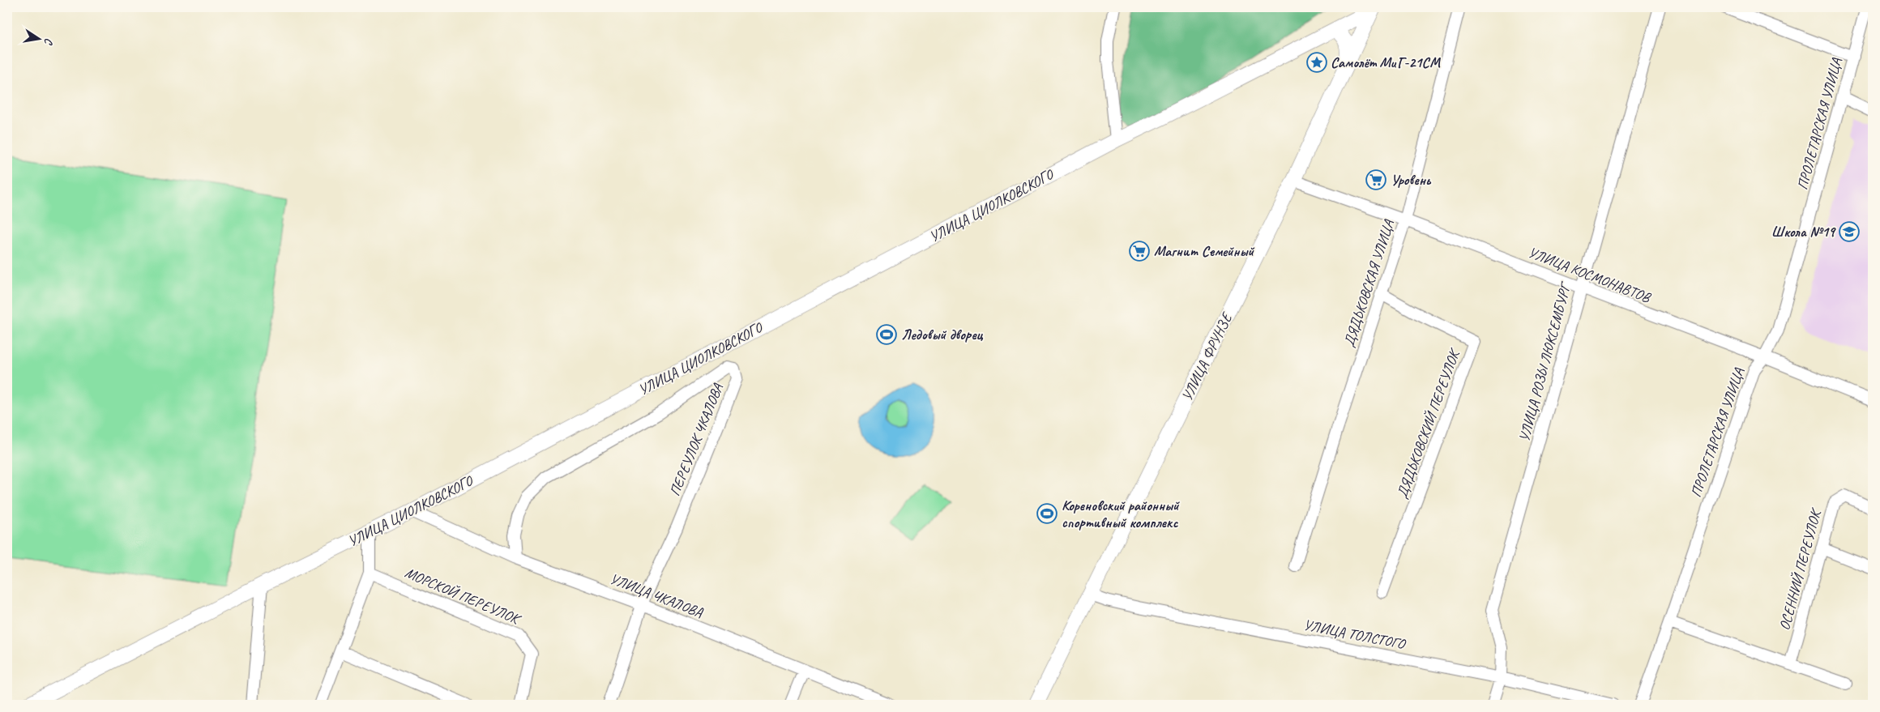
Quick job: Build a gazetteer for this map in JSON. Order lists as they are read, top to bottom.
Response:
{
  "streets": {
    "main road": ["УЛИЦА ЦИОЛКОВСКОГО", "УЛИЦА ФРУНЗЕ"],
    "street": [
      "ПРОЛЕТАРСКАЯ УЛИЦА",
      "УЛИЦА КОСМОНАВТОВ",
      "ДЯДЬКОВСКАЯ УЛИЦА",
      "УЛИЦА РОЗЫ ЛЮКСЕМБУРГ",
      "ДЯДЬКОВСКИЙ ПЕРЕУЛОК",
      "ПЕРЕУЛОК ЧКАЛОВА",
      "ОСЕННИЙ ПЕРЕУЛОК",
      "МОРСКОЙ ПЕРЕУЛОК",
      "УЛИЦА ЧКАЛОВА",
      "УЛИЦА ТОЛСТОГО"
    ]
  },
  "crossings": [
    ["ПРОЛЕТАРСКАЯ УЛИЦА", "УЛИЦА КОСМОНАВТОВ"],
    ["УЛИЦА ЦИОЛКОВСКОГО", "УЛИЦА ФРУНЗЕ"],
    ["УЛИЦА ЦИОЛКОВСКОГО", "УЛИЦА ЧКАЛОВА"],
    ["УЛИЦА КОСМОНАВТОВ", "ДЯДЬКОВСКАЯ УЛИЦА"],
    ["УЛИЦА КОСМОНАВТОВ", "УЛИЦА ФРУНЗЕ"],
    ["УЛИЦА КОСМОНАВТОВ", "УЛИЦА РОЗЫ ЛЮКСЕМБУРГ"],
    ["ДЯДЬКОВСКАЯ УЛИЦА", "ДЯДЬКОВСКИЙ ПЕРЕУЛОК"],
    ["УЛИЦА ФРУНЗЕ", "УЛИЦА ТОЛСТОГО"],
    ["УЛИЦА РОЗЫ ЛЮКСЕМБУРГ", "УЛИЦА ТОЛСТОГО"],
    ["ПЕРЕУЛОК ЧКАЛОВА", "УЛИЦА ЧКАЛОВА"]
  ],
  "places": {
    "place": ["Самолёт МиГ-21СМ"],
    "supermarket": ["Уровень", "Магнит Семейный"],
    "school or university": ["Школа №19"],
    "sports": ["Ледовый дворец", "Кореновский районный спортивный комплекс"]
  },
  "north": "right"
}
